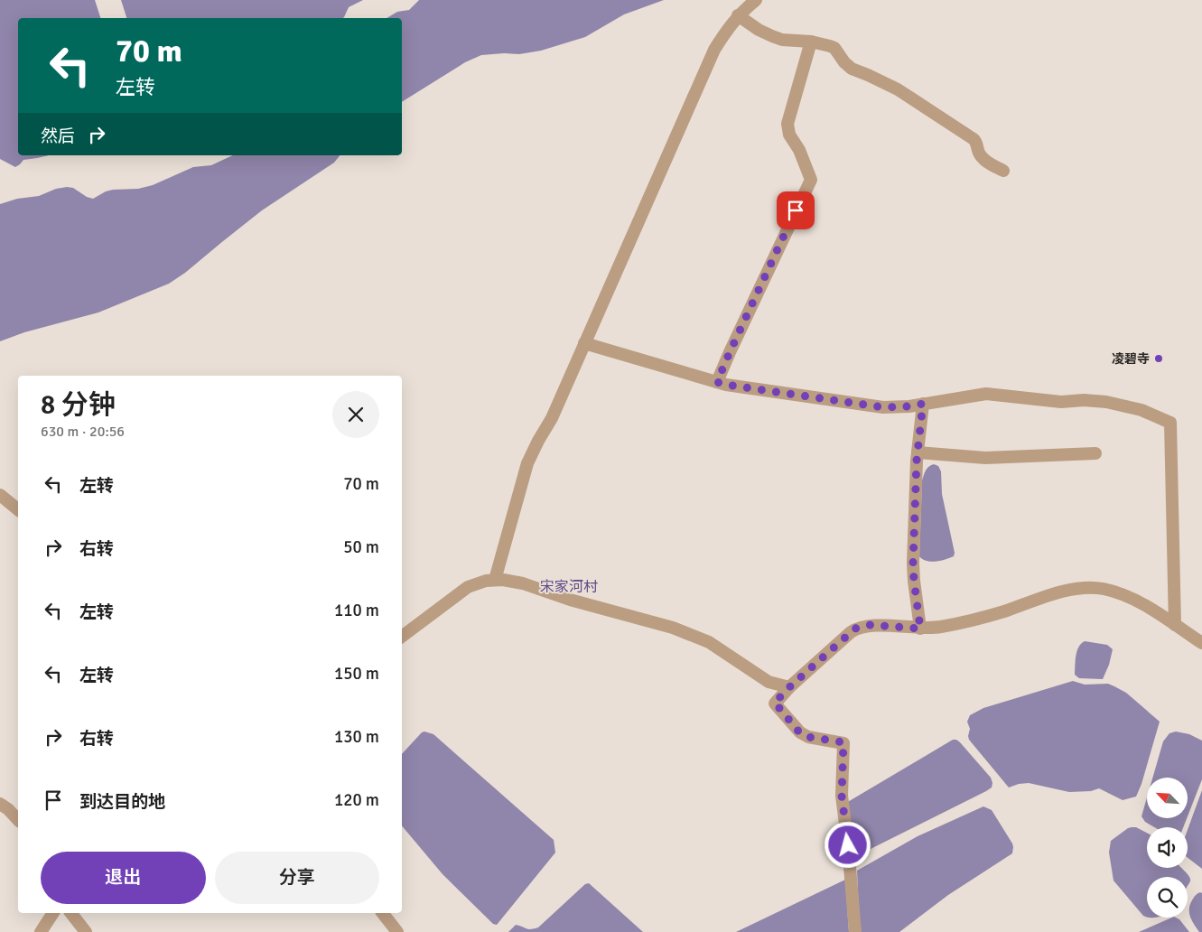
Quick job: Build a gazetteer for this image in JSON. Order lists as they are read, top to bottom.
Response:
{
  "districts": ["宋家河村"],
  "places": ["凌碧寺"],
  "north": "top left",
  "page": {
    "turn": ["70 m", "左转"],
    "then": "然后",
    "heading": ["8 分钟", "630 m · 20:56"],
    "list": [
      {
        "name": "左转",
        "value": "70 m"
      },
      {
        "name": "右转",
        "value": "50 m"
      },
      {
        "name": "左转",
        "value": "110 m"
      },
      {
        "name": "左转",
        "value": "150 m"
      },
      {
        "name": "右转",
        "value": "130 m"
      },
      {
        "name": "到达目的地",
        "value": "120 m"
      }
    ],
    "buttons": ["退出", "分享"]
  }
}
